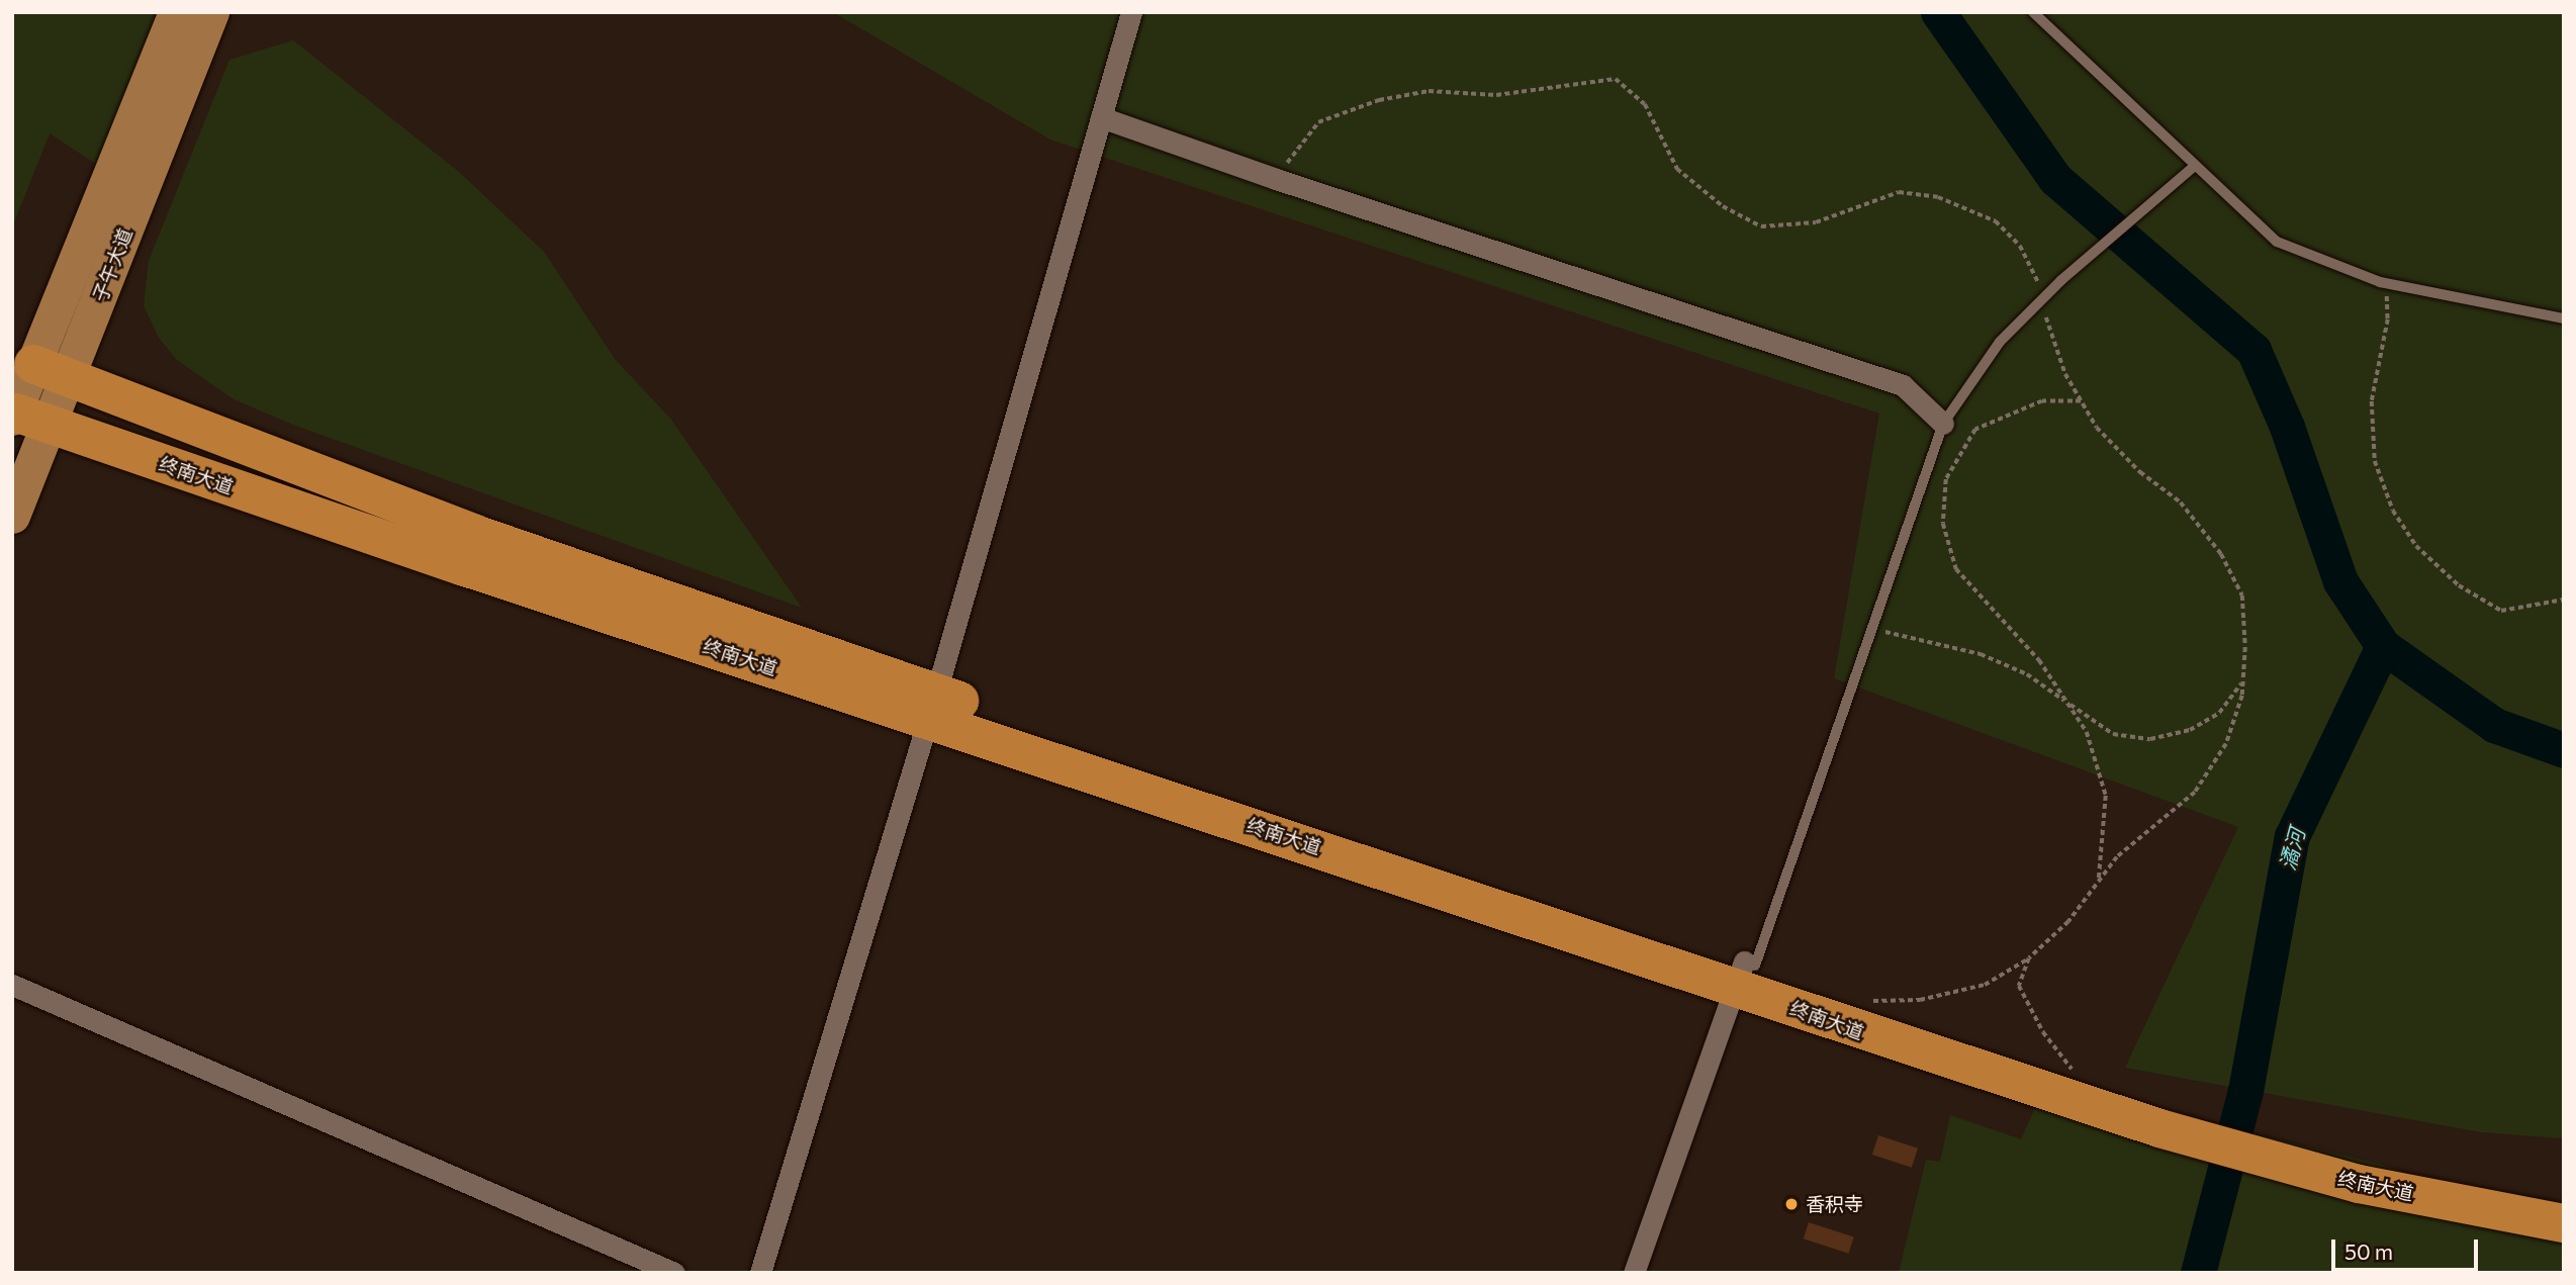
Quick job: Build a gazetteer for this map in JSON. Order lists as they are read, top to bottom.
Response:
{
  "streets": {
    "highway": ["终南大道"],
    "main road": ["子午大道"]
  },
  "crossings": [
    ["子午大道", "终南大道"]
  ],
  "water": ["潏河"],
  "places": ["香积寺"],
  "scale_bar": "50 m"
}
